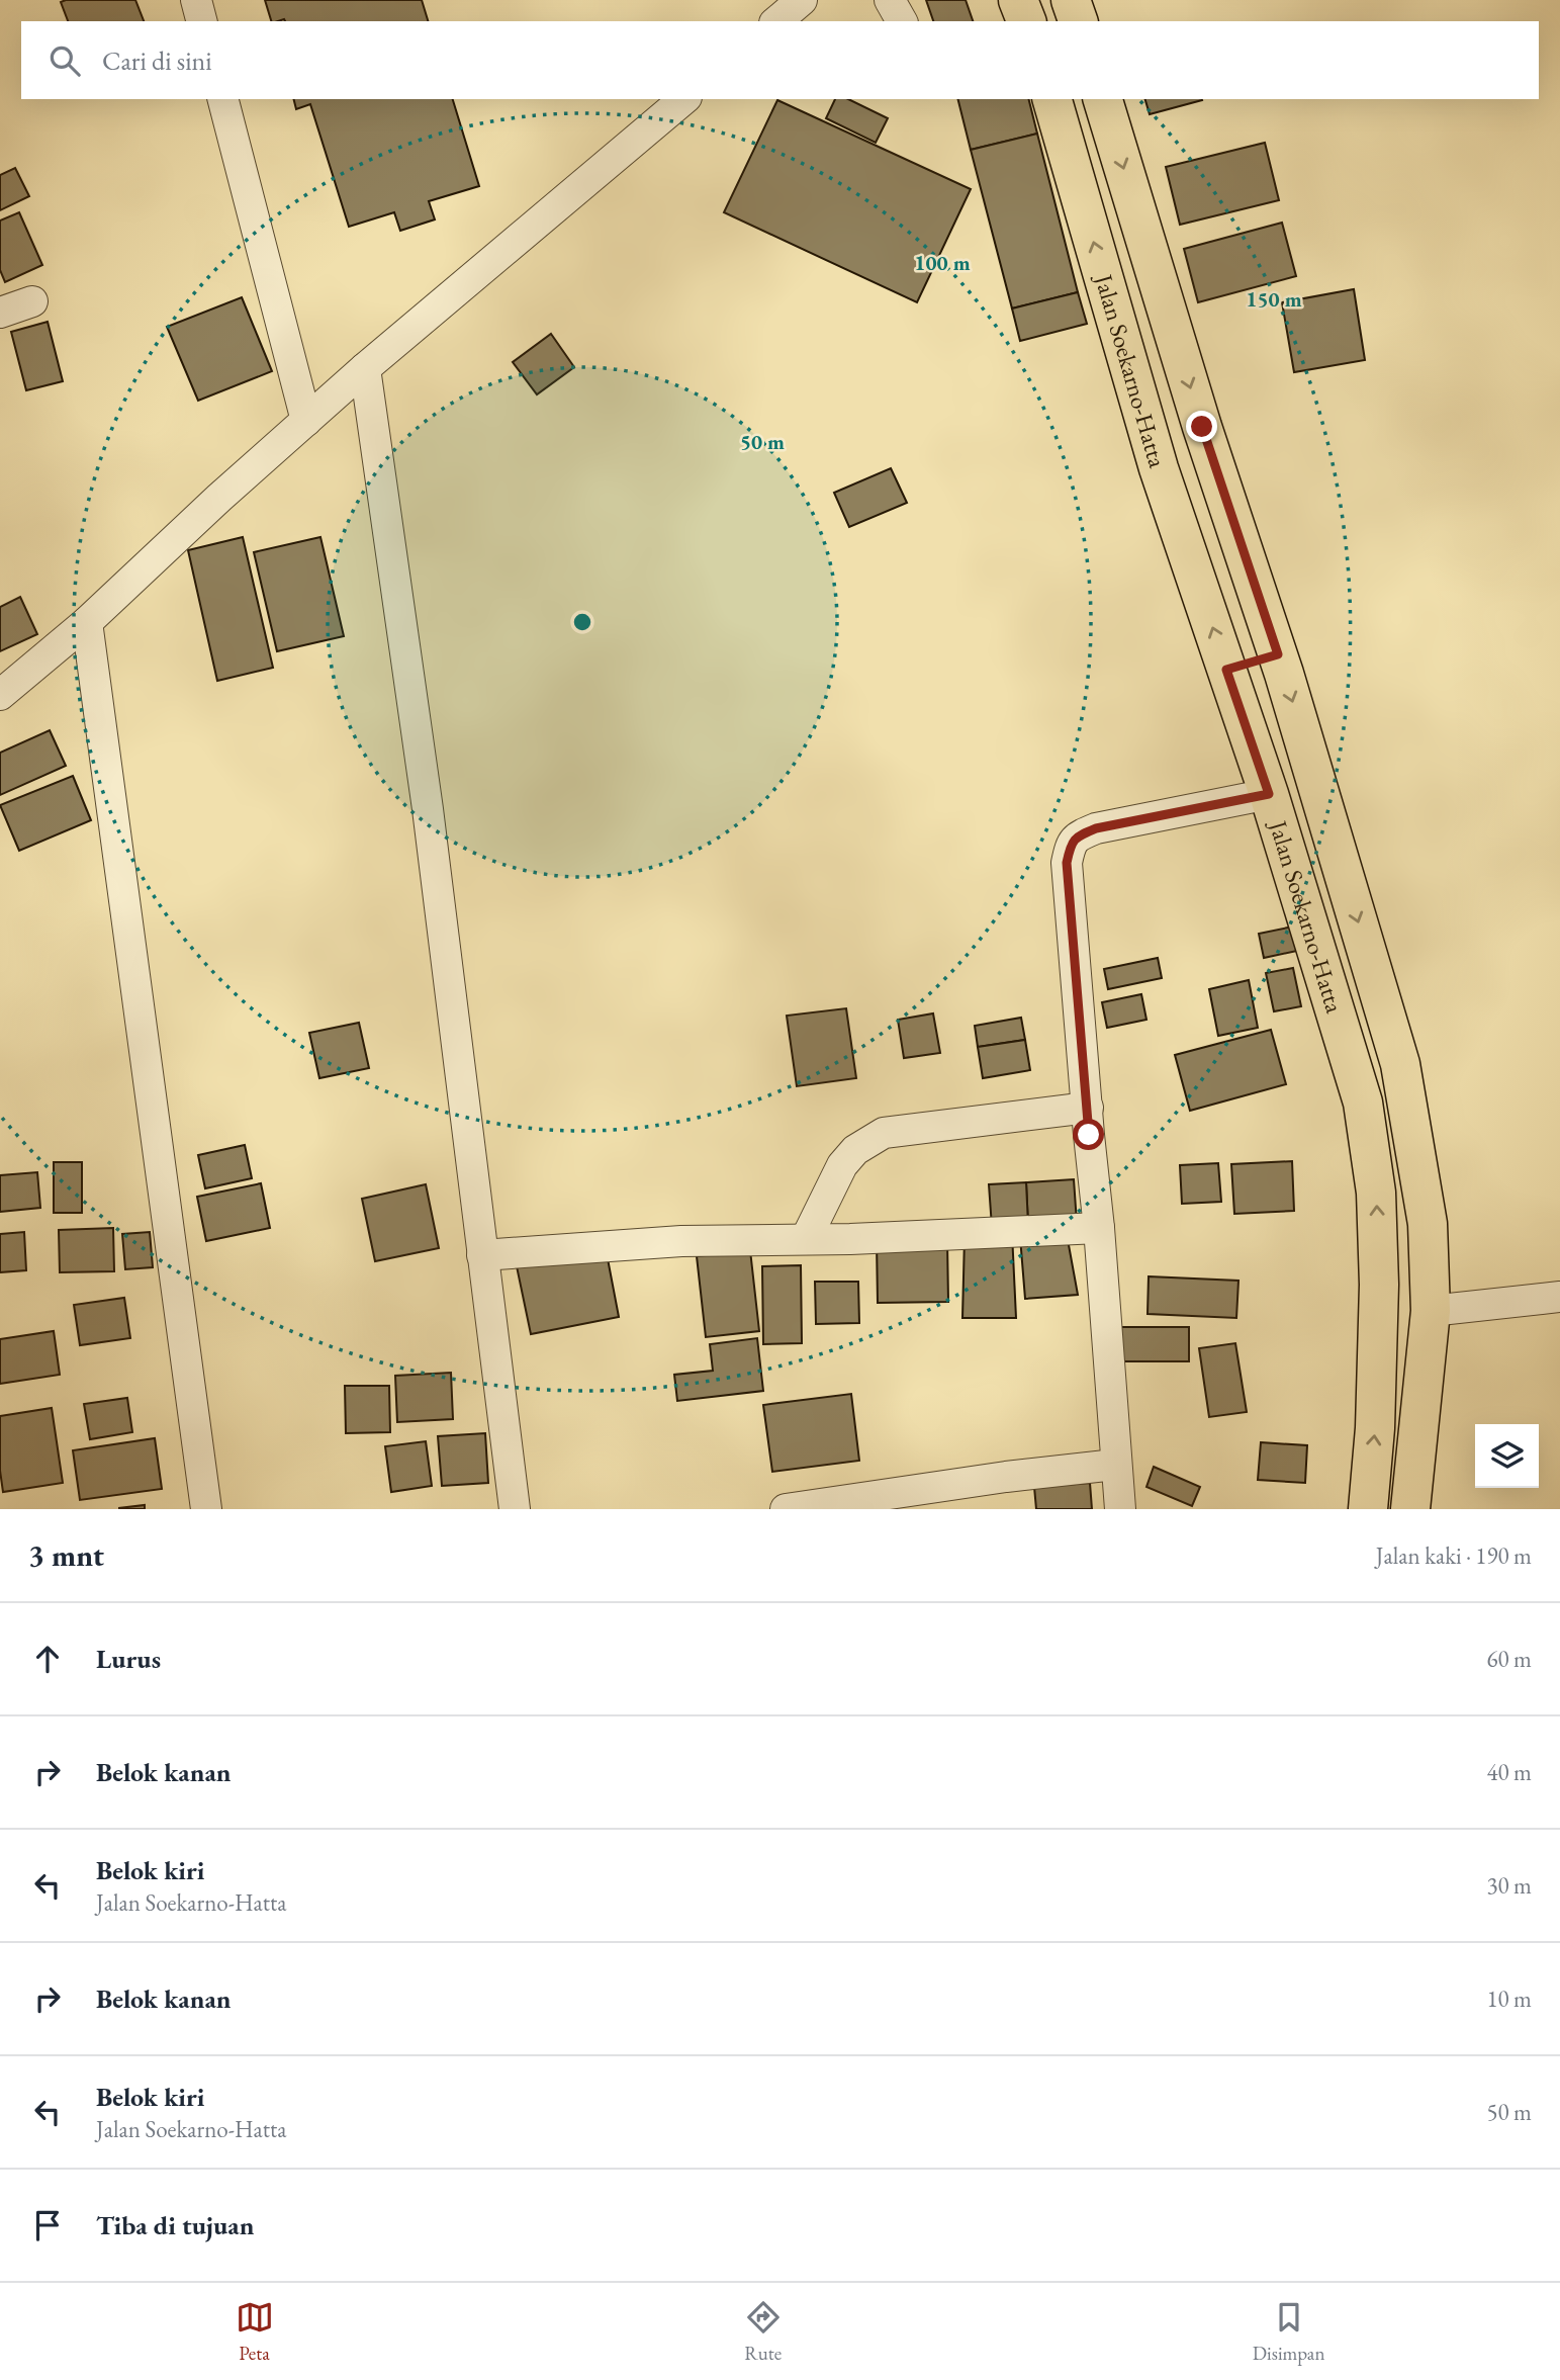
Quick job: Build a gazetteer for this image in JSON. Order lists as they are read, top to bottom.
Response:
{
  "streets": {
    "main road": ["Jalan Soekarno-Hatta"]
  },
  "page": {
    "search": "Cari di sini",
    "heading": ["3 mnt", "Jalan kaki · 190 m"],
    "list": [
      ["Lurus", "60 m"],
      ["Belok kanan", "40 m"],
      ["Belok kiri", "Jalan Soekarno-Hatta", "30 m"],
      ["Belok kanan", "10 m"],
      ["Belok kiri", "Jalan Soekarno-Hatta", "50 m"],
      "Tiba di tujuan"
    ],
    "nav": ["Peta", "Rute", "Disimpan"]
  },
  "rings": ["100 m", "150 m", "50 m"]
}
